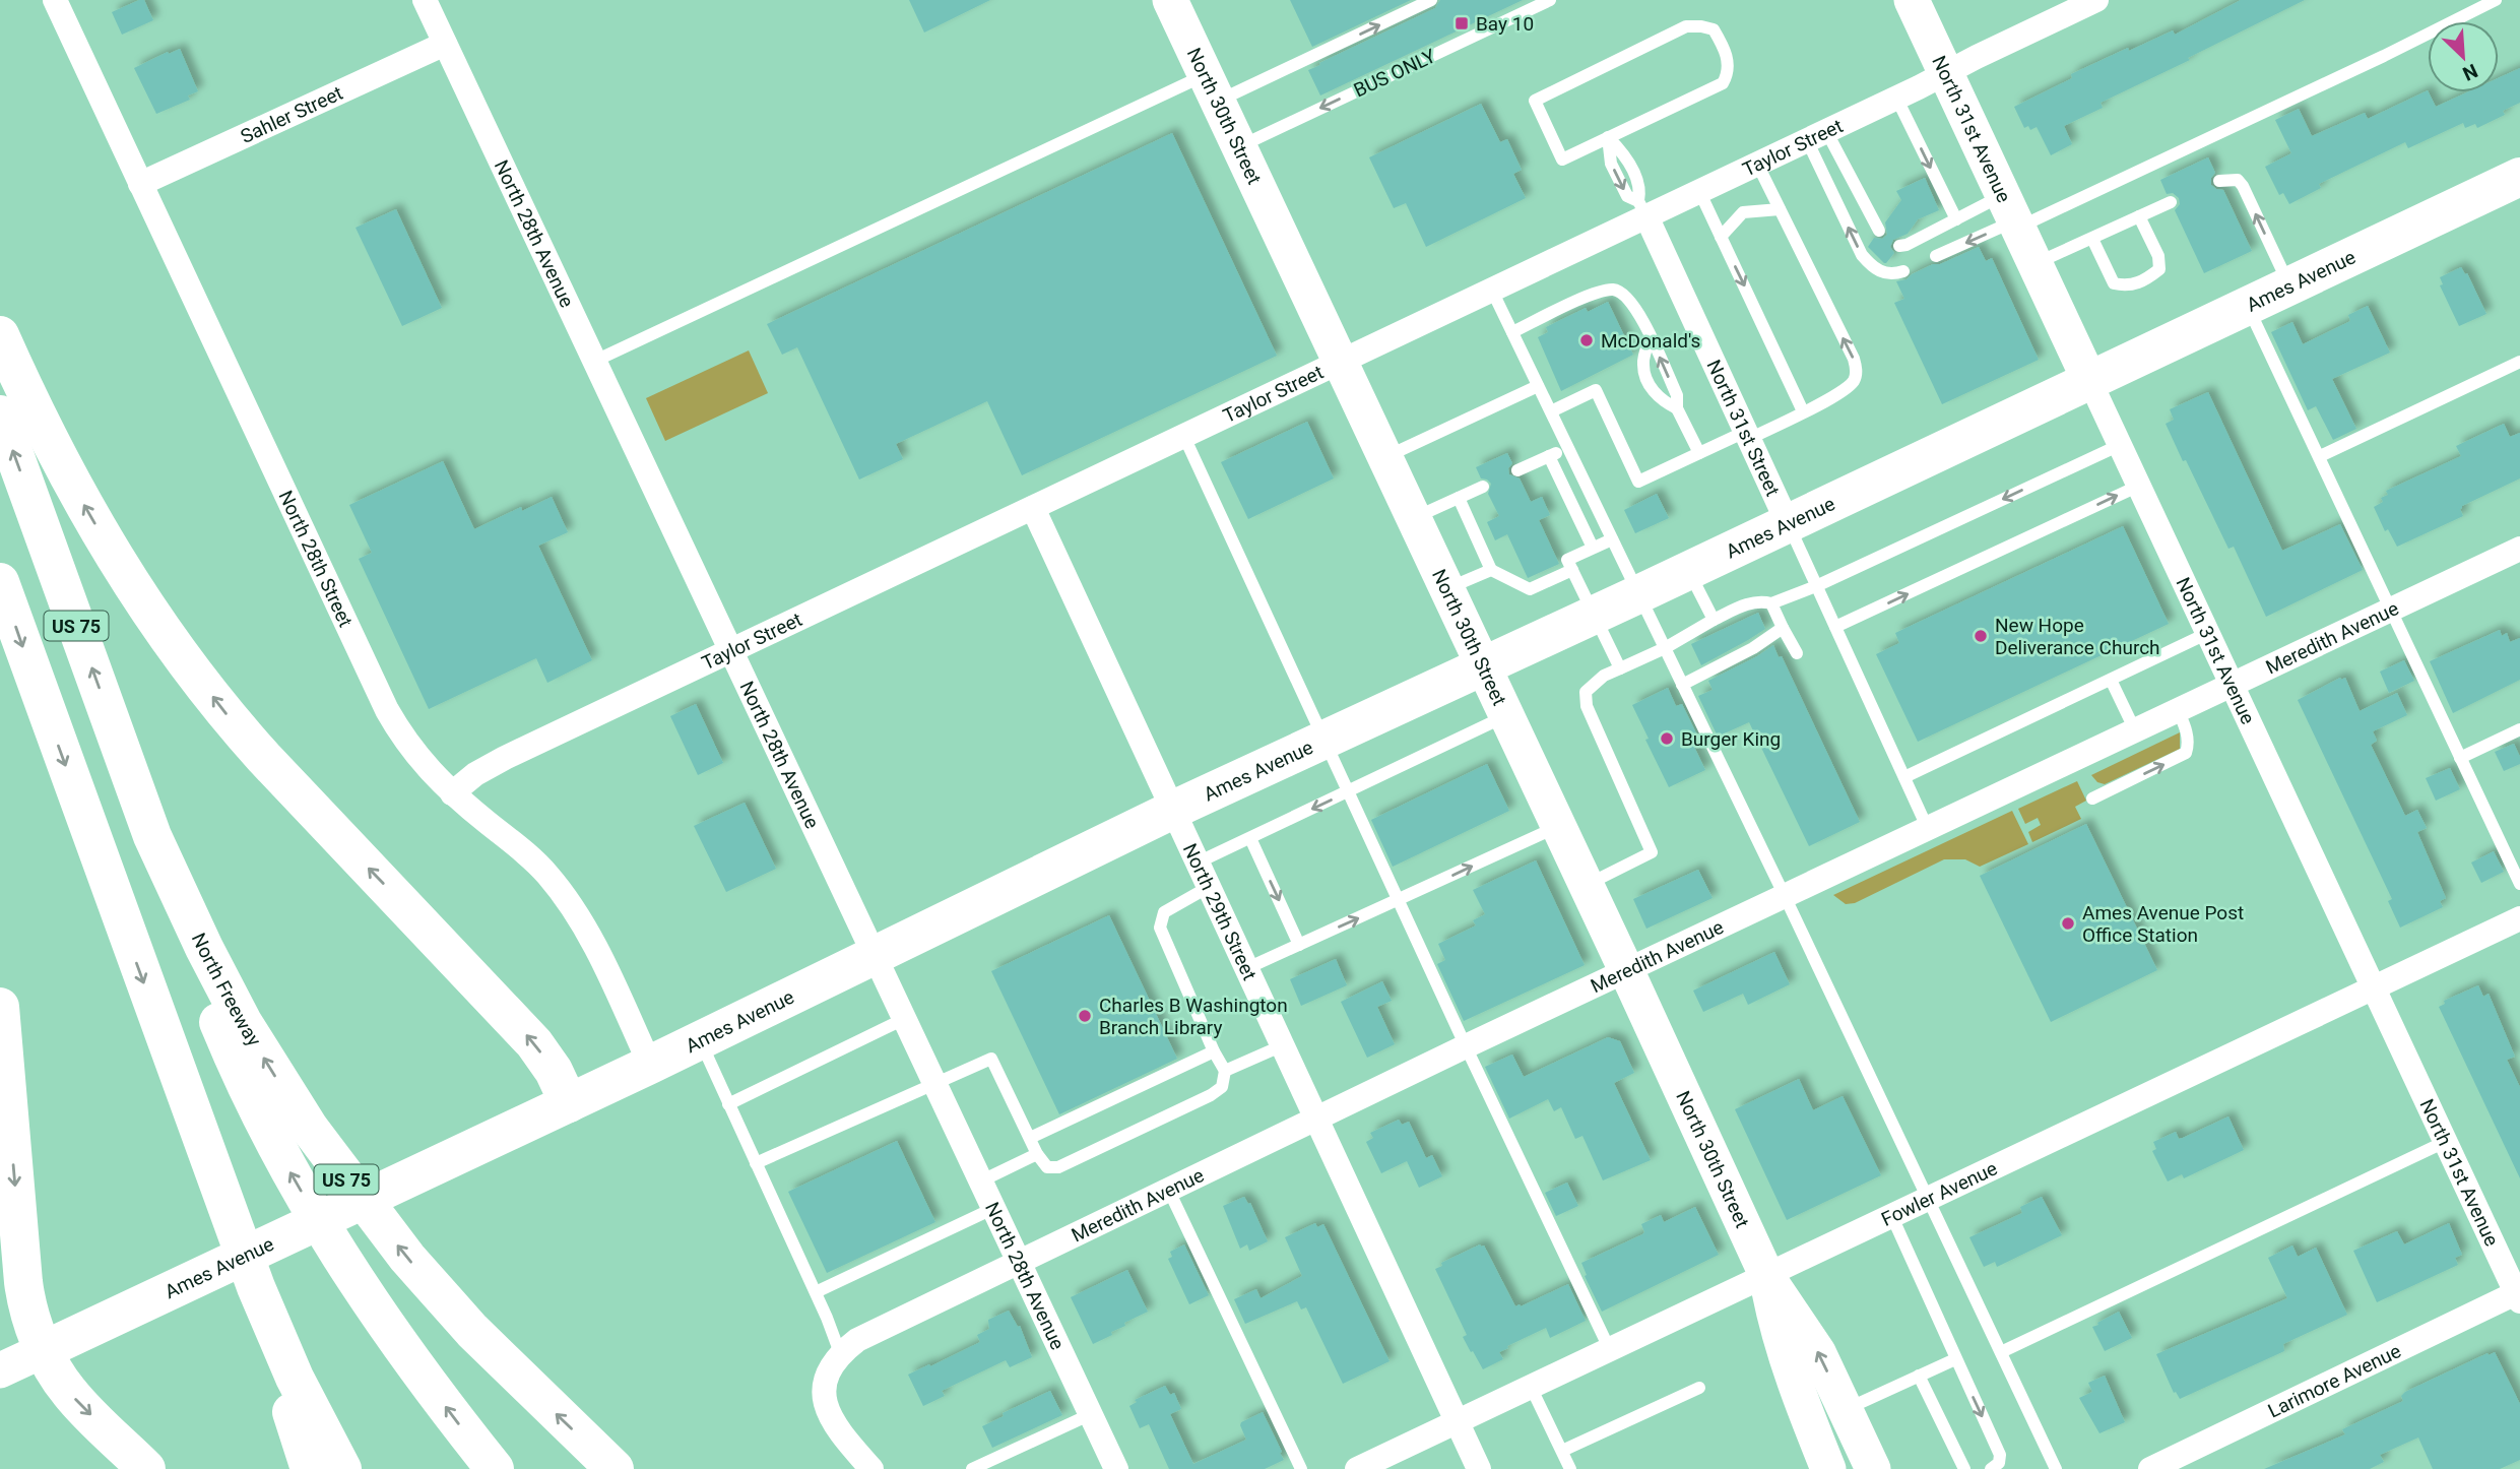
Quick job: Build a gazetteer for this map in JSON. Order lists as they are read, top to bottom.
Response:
{
  "streets": {
    "main road": [
      "North 30th Street",
      "North 31st Avenue",
      "Ames Avenue",
      "US 75",
      "North Freeway"
    ],
    "street": [
      "Sahler Street",
      "Taylor Street",
      "North 28th Avenue",
      "North 31st Street",
      "North 28th Street",
      "Meredith Avenue",
      "North 29th Street",
      "Fowler Avenue",
      "Larimore Avenue"
    ],
    "lane": ["BUS ONLY"]
  },
  "crossings": [
    ["BUS ONLY", "North 30th Street"],
    ["Sahler Street", "North 28th Avenue"],
    ["Sahler Street", "North 28th Street"],
    ["North 30th Street", "Taylor Street"],
    ["North 30th Street", "Ames Avenue"],
    ["North 30th Street", "Meredith Avenue"],
    ["North 30th Street", "Fowler Avenue"],
    ["North 31st Avenue", "Taylor Street"],
    ["North 31st Avenue", "Ames Avenue"],
    ["North 31st Avenue", "Meredith Avenue"],
    ["North 31st Avenue", "Fowler Avenue"],
    ["North 31st Avenue", "Larimore Avenue"],
    ["Taylor Street", "North 28th Avenue"],
    ["Taylor Street", "North 31st Street"],
    ["Taylor Street", "North 28th Street"],
    ["Taylor Street", "North 29th Street"],
    ["North 28th Avenue", "Ames Avenue"],
    ["North 28th Avenue", "Meredith Avenue"],
    ["Ames Avenue", "North 31st Street"],
    ["Ames Avenue", "North 28th Street"],
    ["Ames Avenue", "North 29th Street"],
    ["Meredith Avenue", "North 29th Street"],
    ["North 29th Street", "Fowler Avenue"]
  ],
  "places": {
    "transit": ["Bay 10"],
    "other": [
      "McDonald's",
      "New Hope Deliverance Church",
      "Burger King",
      "Ames Avenue Post Office Station",
      "Charles B Washington Branch Library"
    ]
  },
  "north": "bottom right"
}
